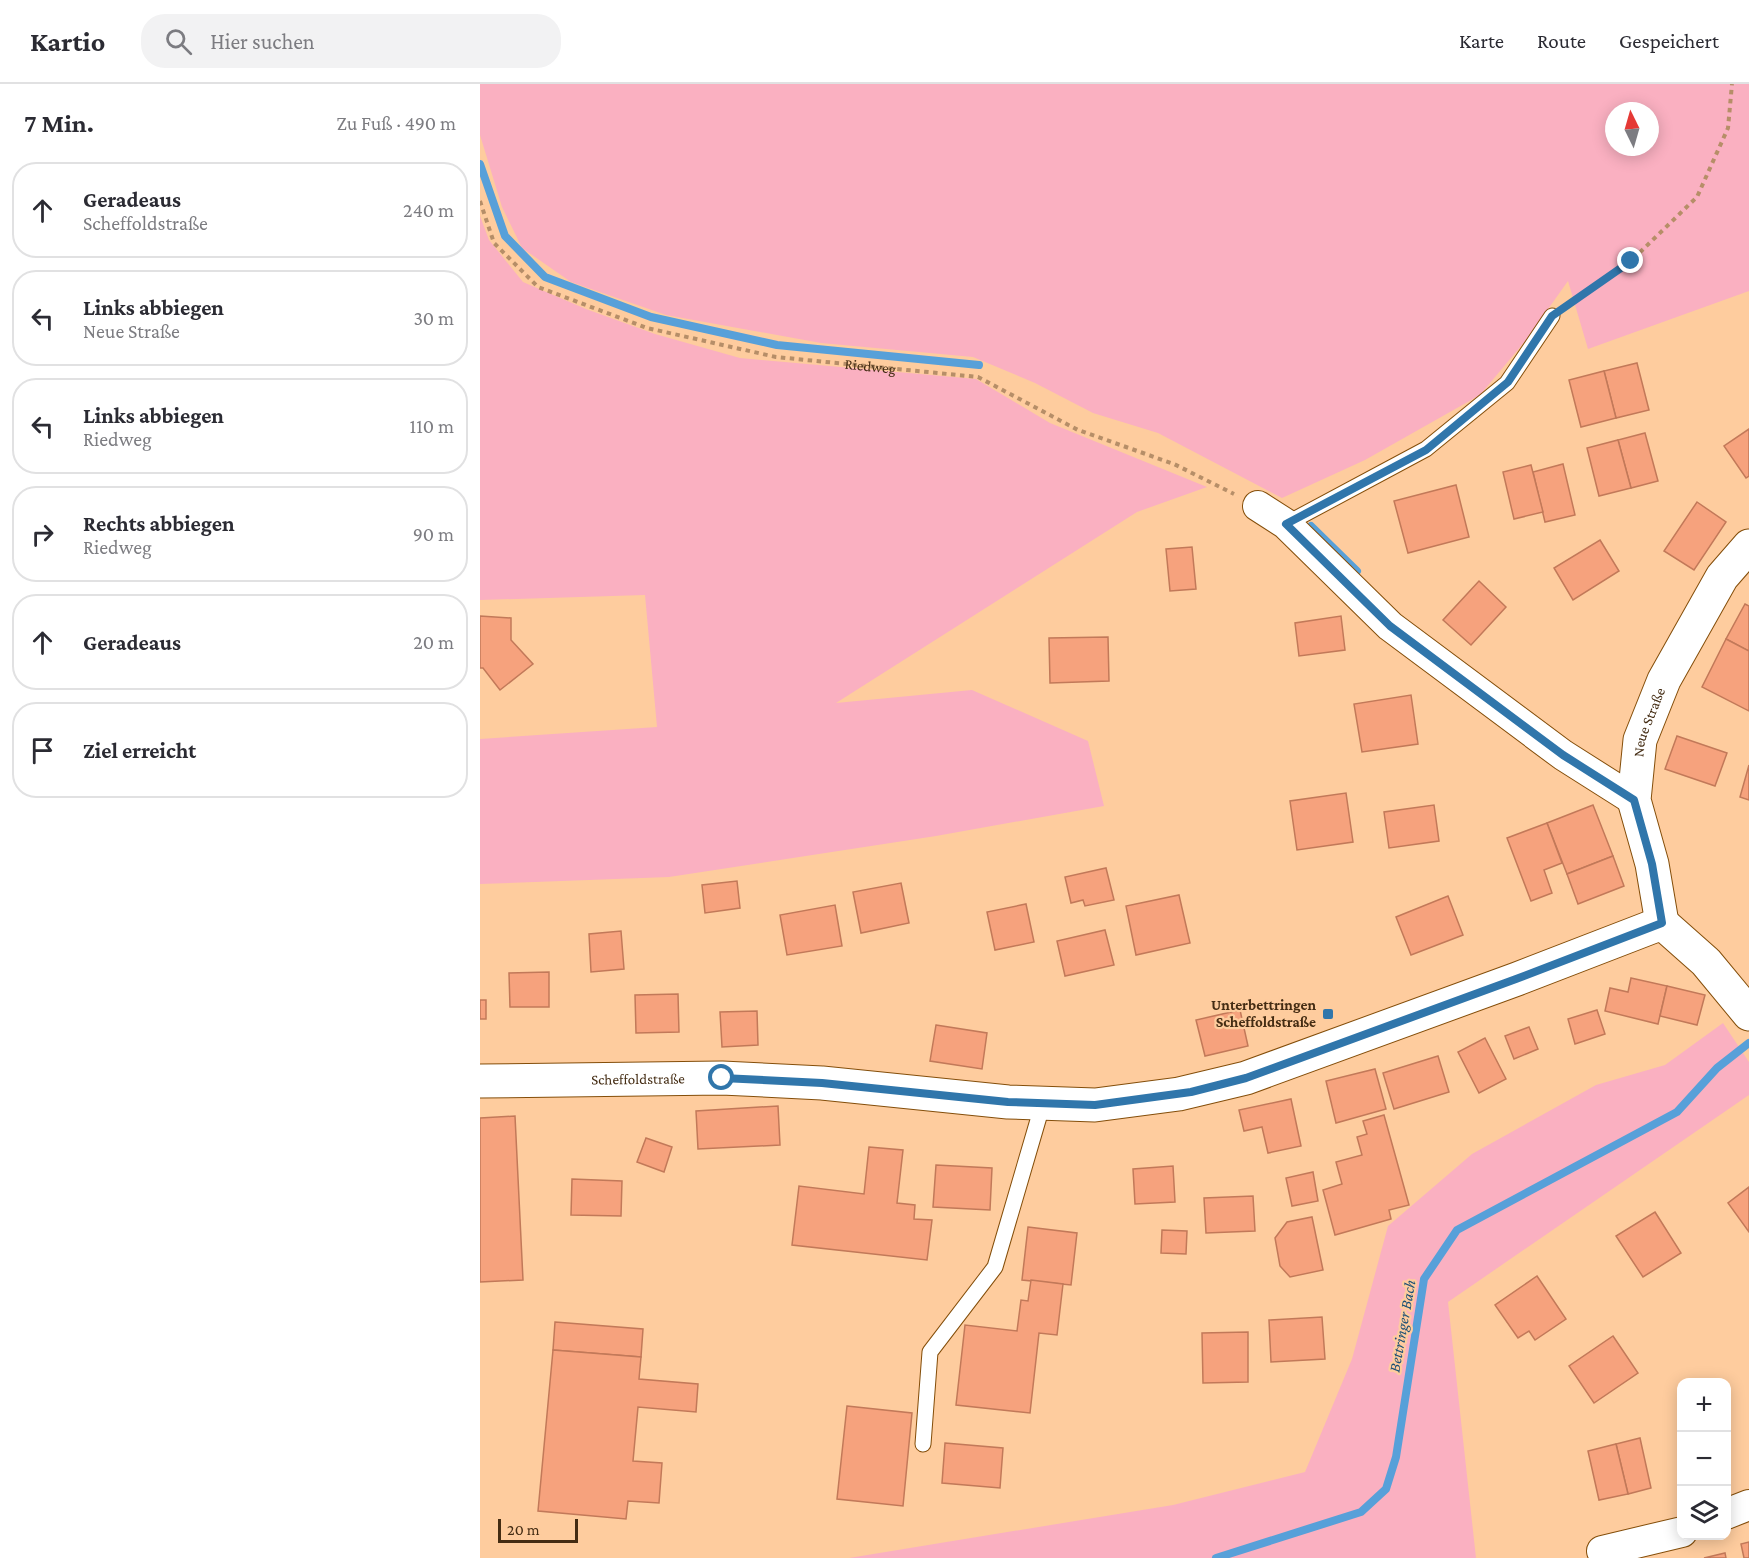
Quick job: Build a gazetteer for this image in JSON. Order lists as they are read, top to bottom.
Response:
{
  "streets": {
    "main road": ["Neue Straße", "Scheffoldstraße"],
    "path": ["Riedweg"]
  },
  "crossings": [
    ["Neue Straße", "Scheffoldstraße"]
  ],
  "water": ["Bettringer Bach"],
  "places": {
    "transit": ["Unterbettringen Scheffoldstraße"]
  },
  "scale_bar": "20 m",
  "north": "top",
  "page": {
    "header": "Kartio",
    "search": "Hier suchen",
    "nav": ["Karte", "Route", "Gespeichert"],
    "heading": ["7 Min.", "Zu Fuß · 490 m"],
    "list": [
      ["Geradeaus", "Scheffoldstraße", "240 m"],
      ["Links abbiegen", "Neue Straße", "30 m"],
      ["Links abbiegen", "Riedweg", "110 m"],
      ["Rechts abbiegen", "Riedweg", "90 m"],
      ["Geradeaus", "20 m"],
      "Ziel erreicht"
    ],
    "map_buttons": ["+", "−"],
    "scale": "20 m"
  }
}
